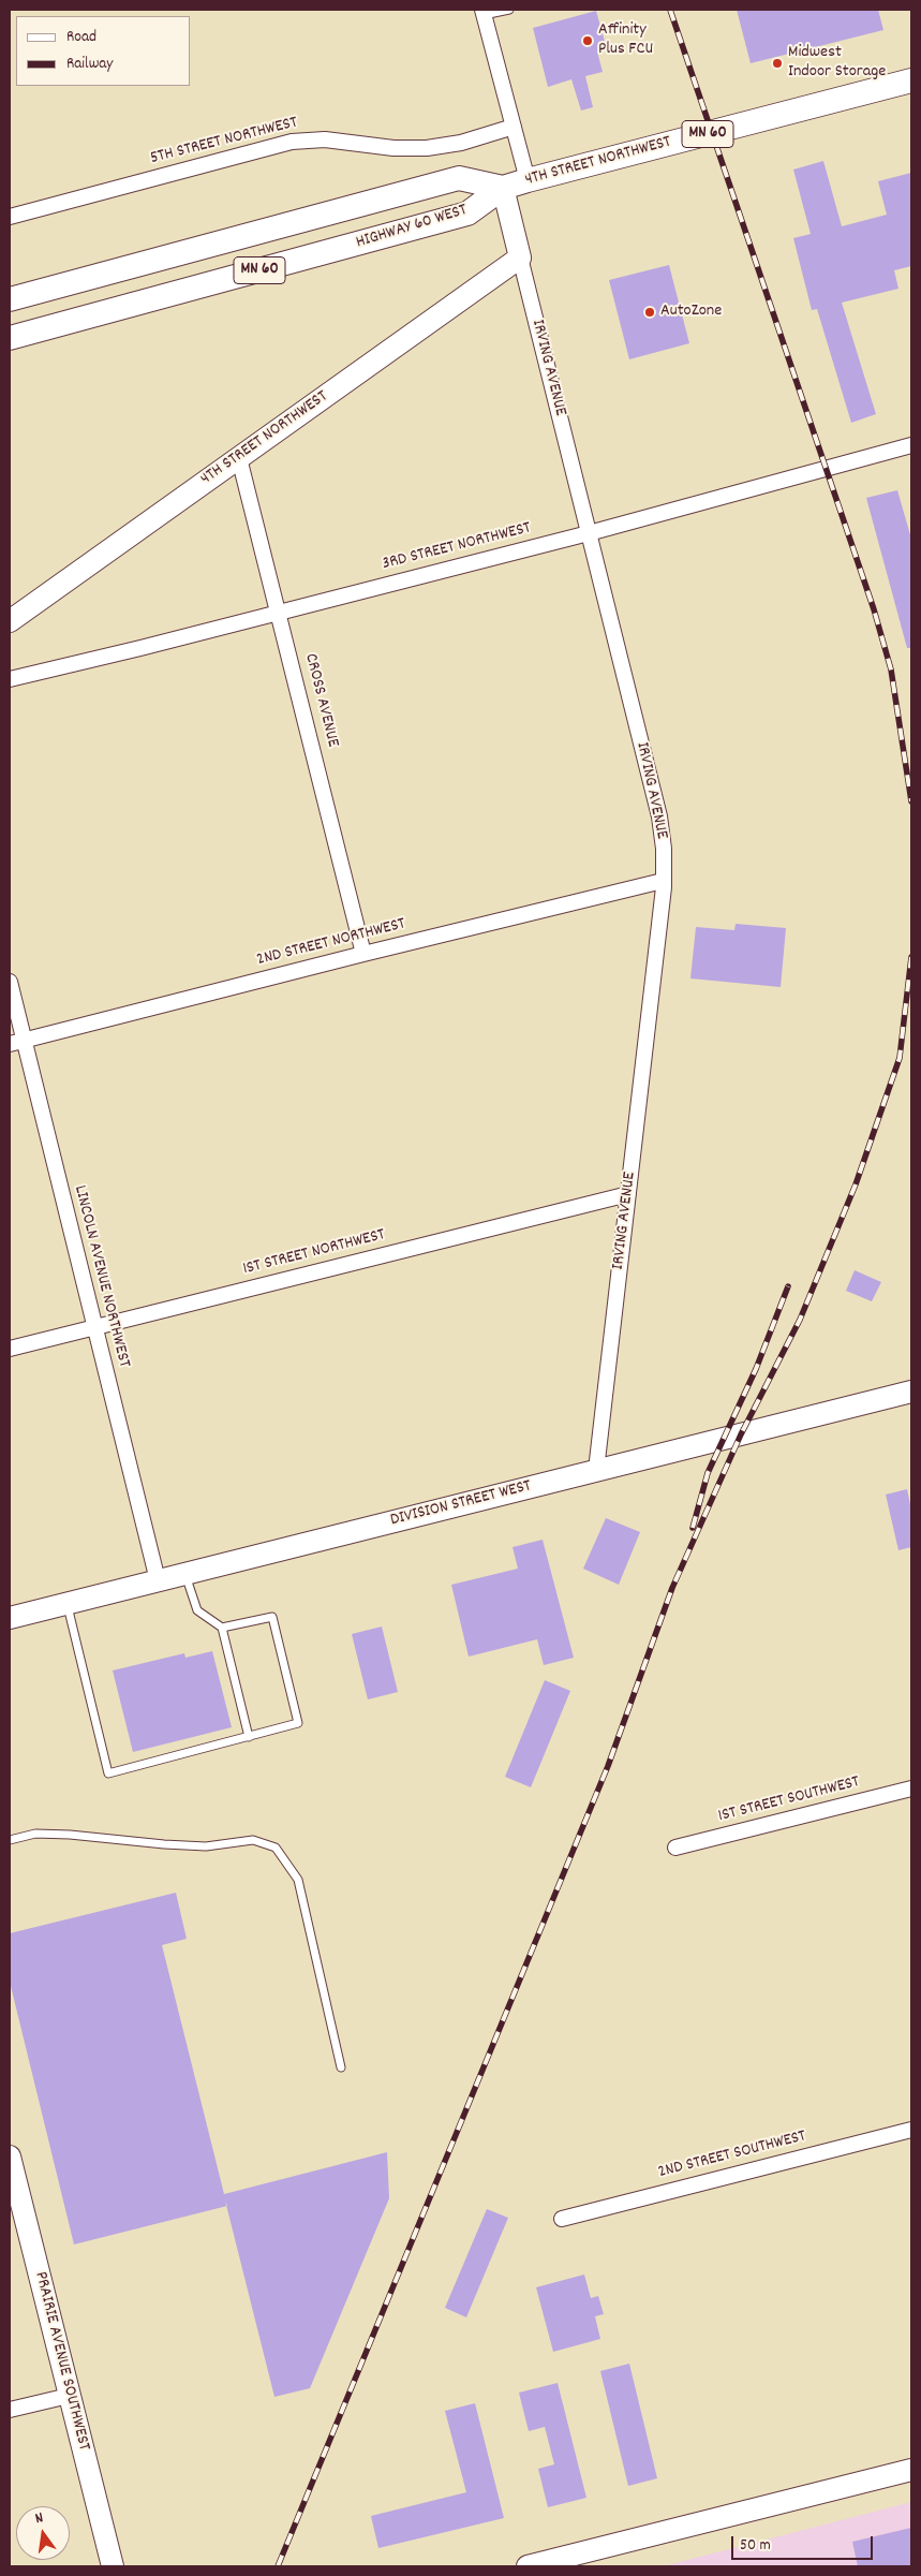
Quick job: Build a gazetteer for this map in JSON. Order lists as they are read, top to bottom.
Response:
{
  "streets": {
    "main road": ["MN 60", "4TH STREET NORTHWEST", "HIGHWAY 60 WEST"],
    "street": [
      "5TH STREET NORTHWEST",
      "IRVING AVENUE",
      "3RD STREET NORTHWEST",
      "CROSS AVENUE",
      "2ND STREET NORTHWEST",
      "1ST STREET NORTHWEST",
      "LINCOLN AVENUE NORTHWEST",
      "DIVISION STREET WEST",
      "1ST STREET SOUTHWEST",
      "2ND STREET SOUTHWEST",
      "PRAIRIE AVENUE SOUTHWEST"
    ]
  },
  "crossings": [
    ["4TH STREET NORTHWEST", "HIGHWAY 60 WEST"],
    ["4TH STREET NORTHWEST", "IRVING AVENUE"],
    ["4TH STREET NORTHWEST", "CROSS AVENUE"],
    ["HIGHWAY 60 WEST", "IRVING AVENUE"],
    ["IRVING AVENUE", "3RD STREET NORTHWEST"],
    ["IRVING AVENUE", "2ND STREET NORTHWEST"],
    ["IRVING AVENUE", "1ST STREET NORTHWEST"],
    ["IRVING AVENUE", "DIVISION STREET WEST"],
    ["3RD STREET NORTHWEST", "CROSS AVENUE"],
    ["CROSS AVENUE", "2ND STREET NORTHWEST"],
    ["2ND STREET NORTHWEST", "LINCOLN AVENUE NORTHWEST"],
    ["1ST STREET NORTHWEST", "LINCOLN AVENUE NORTHWEST"],
    ["LINCOLN AVENUE NORTHWEST", "DIVISION STREET WEST"]
  ],
  "places": ["Affinity Plus FCU", "Midwest Indoor Storage", "AutoZone"],
  "legend": ["Road", "Railway"],
  "scale_bar": "50 m",
  "north": "top"
}
